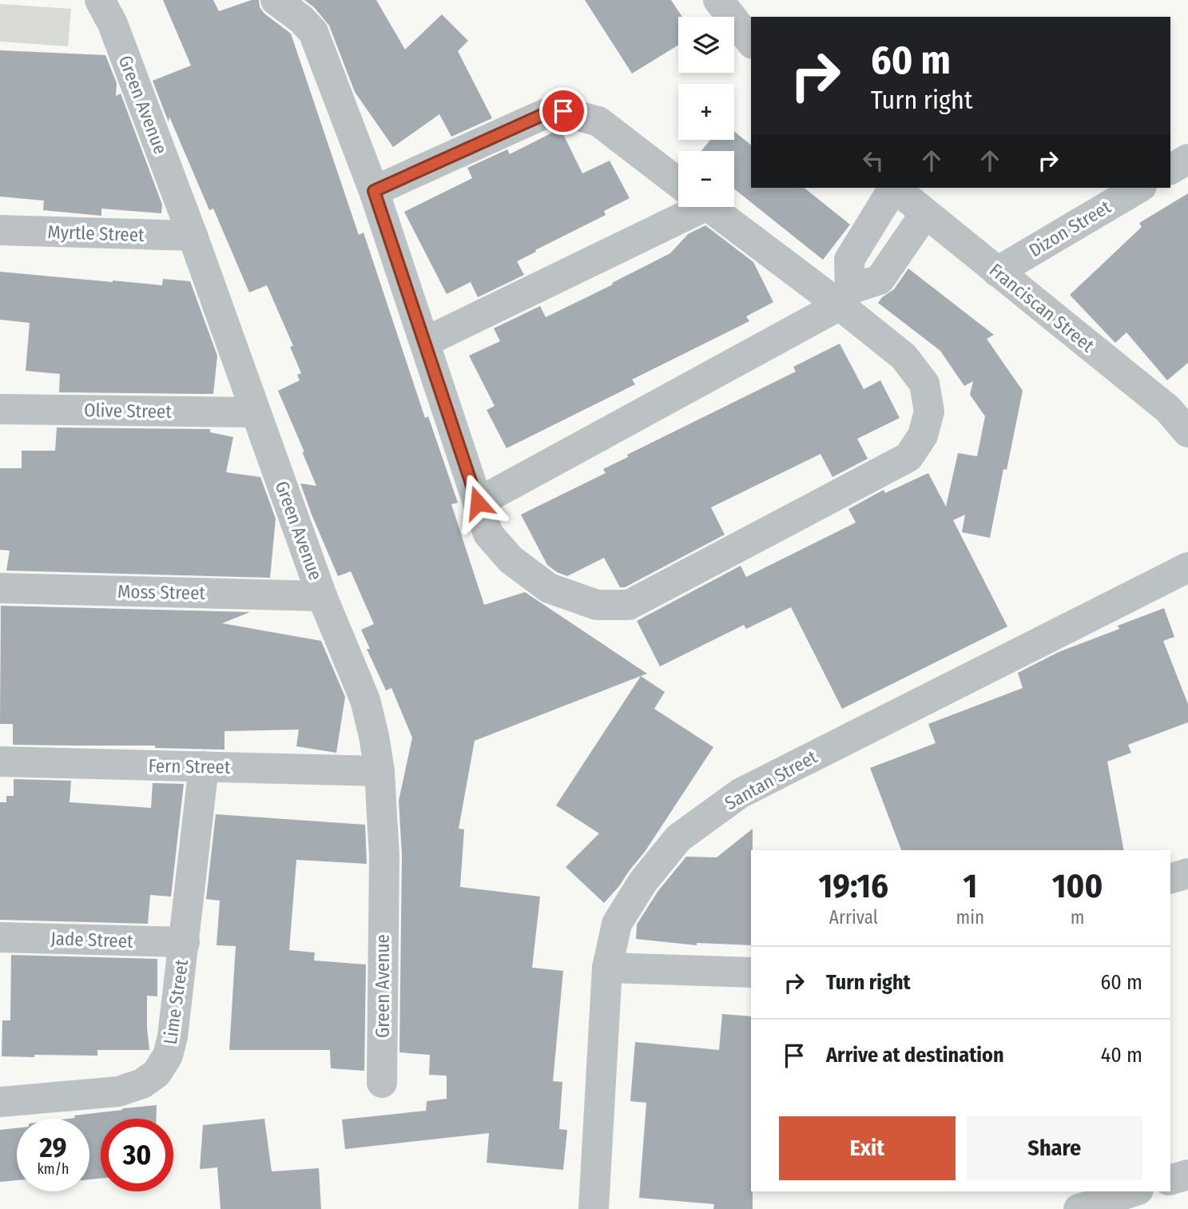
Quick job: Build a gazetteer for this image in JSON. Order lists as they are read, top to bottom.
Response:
{
  "streets": {
    "street": [
      "Green Avenue",
      "Dizon Street",
      "Myrtle Street",
      "Franciscan Street",
      "Olive Street",
      "Moss Street",
      "Fern Street",
      "Santan Street",
      "Jade Street",
      "Lime Street"
    ]
  },
  "crossings": [
    ["Green Avenue", "Myrtle Street"],
    ["Green Avenue", "Olive Street"],
    ["Green Avenue", "Moss Street"],
    ["Green Avenue", "Fern Street"],
    ["Dizon Street", "Franciscan Street"],
    ["Fern Street", "Lime Street"],
    ["Jade Street", "Lime Street"]
  ],
  "page": {
    "map_buttons": ["+", "−"],
    "turn": ["60 m", "Turn right"],
    "eta": [
      "19:16",
      "Arrival",
      "1",
      "min",
      "100",
      "m"
    ],
    "list": [
      {
        "name": "Turn right",
        "value": "60 m"
      },
      {
        "name": "Arrive at destination",
        "value": "40 m"
      }
    ],
    "buttons": ["Exit", "Share"],
    "speed": "29 km/h",
    "limit": "30"
  }
}
